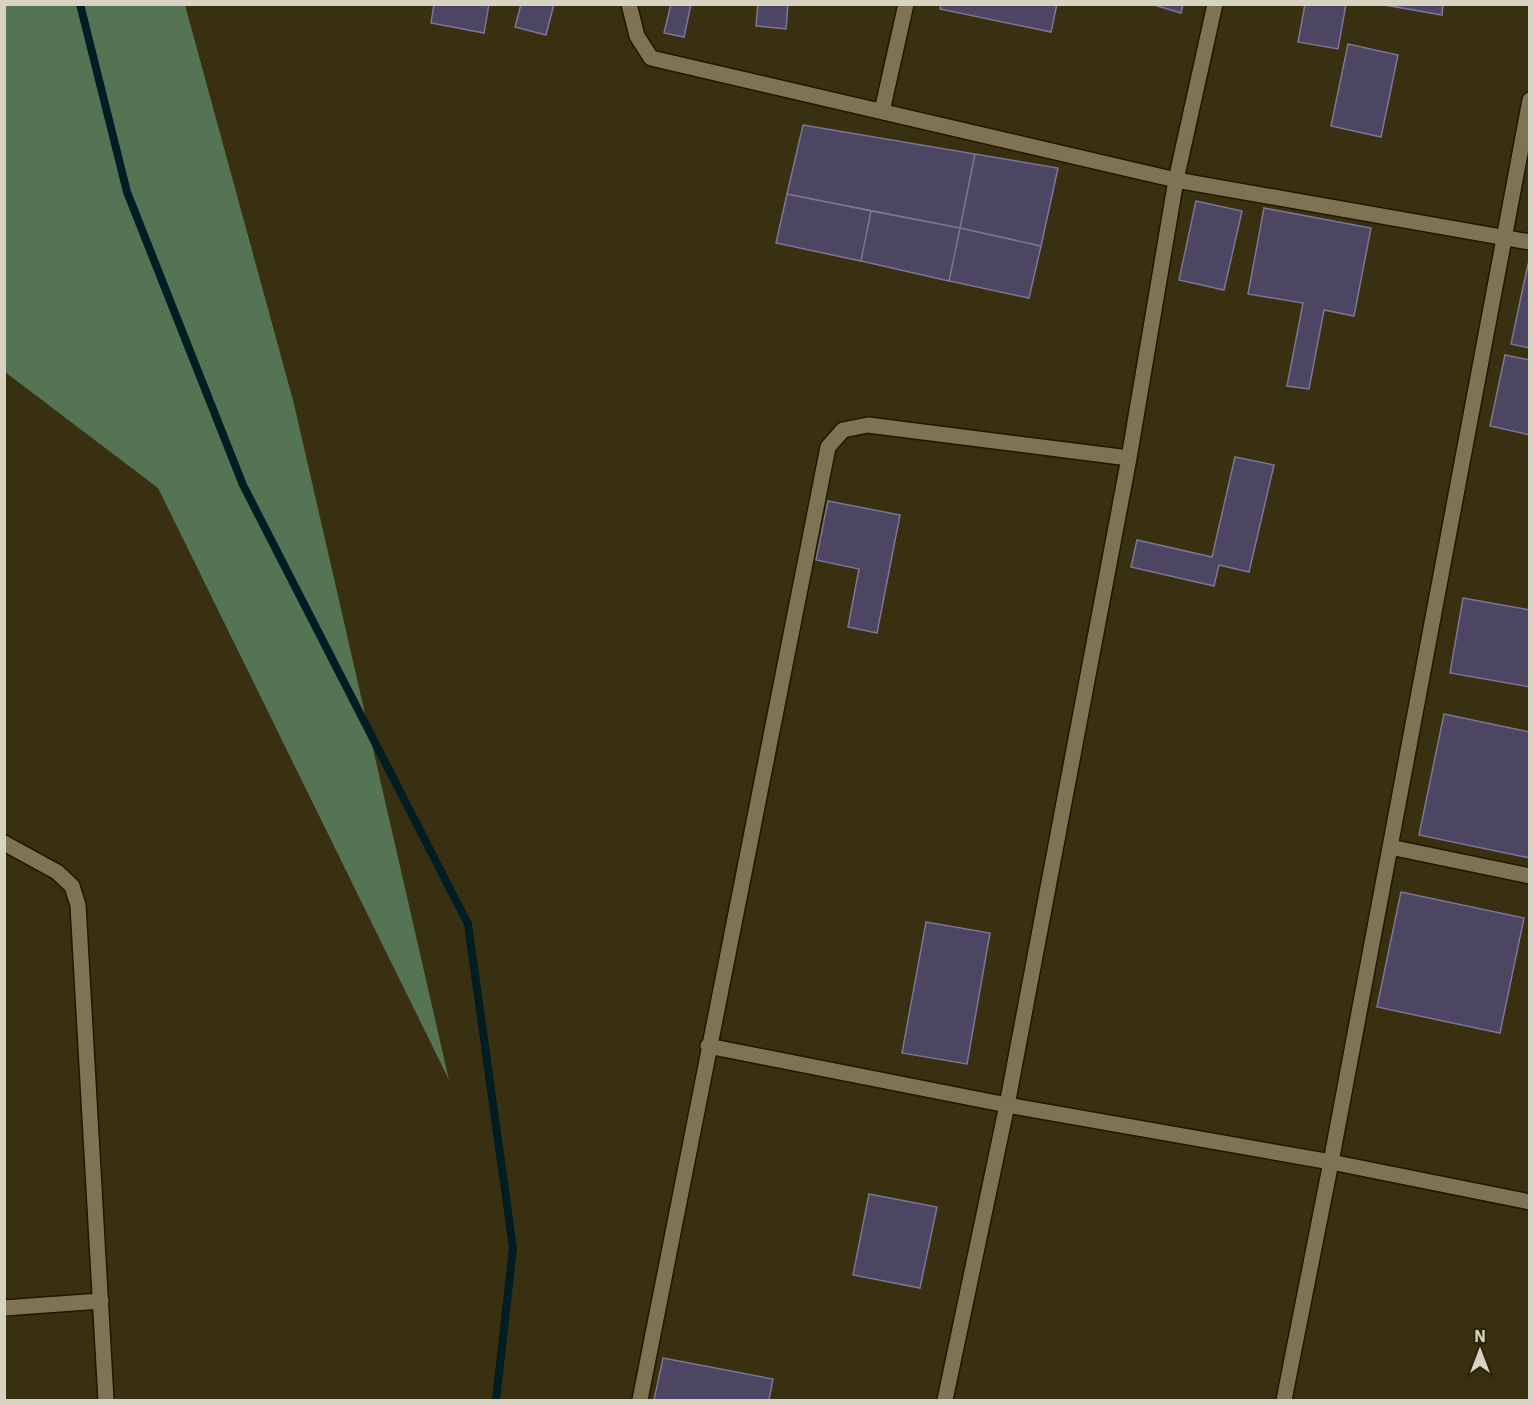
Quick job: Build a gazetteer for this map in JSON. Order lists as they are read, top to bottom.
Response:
{
  "north": "top"
}
